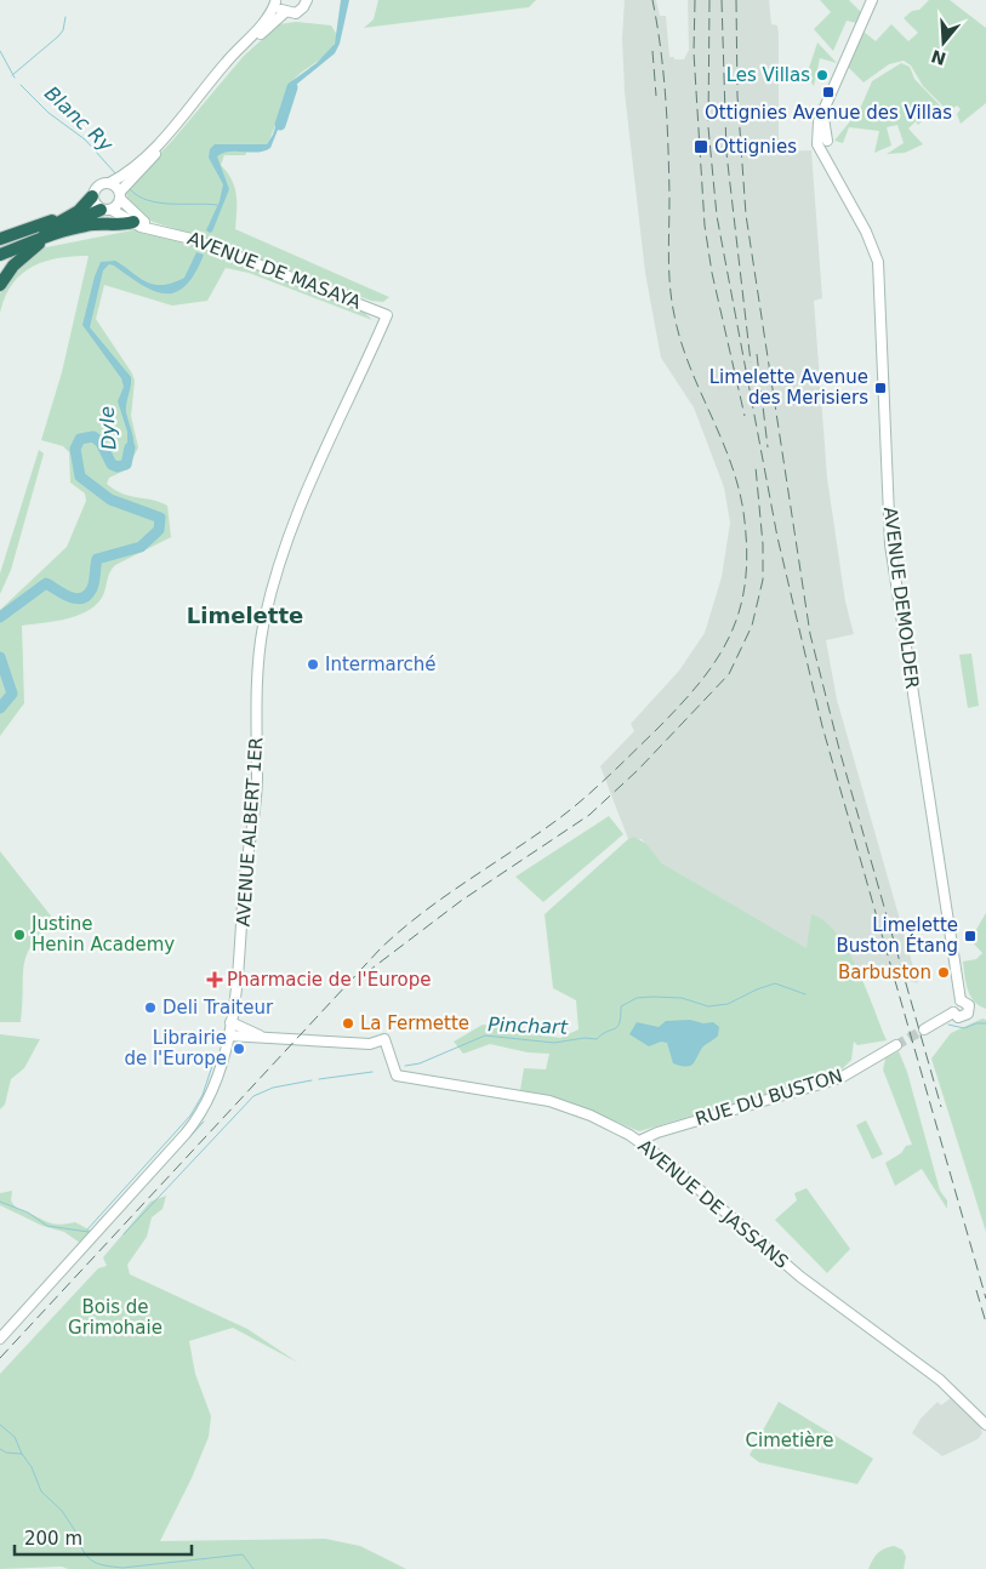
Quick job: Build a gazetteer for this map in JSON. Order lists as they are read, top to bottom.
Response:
{
  "streets": {
    "street": [
      "AVENUE DE MASAYA",
      "AVENUE DEMOLDER",
      "AVENUE ALBERT 1ER",
      "RUE DU BUSTON",
      "AVENUE DE JASSANS"
    ]
  },
  "crossings": [
    ["AVENUE DE MASAYA", "AVENUE ALBERT 1ER"],
    ["RUE DU BUSTON", "AVENUE DE JASSANS"]
  ],
  "districts": ["Limelette"],
  "water": ["Blanc Ry", "Dyle", "Pinchart"],
  "parks": ["Bois de Grimohaie", "Cimetière"],
  "places": {
    "other": [
      "Les Villas",
      "Intermarché",
      "Justine Henin Academy",
      "Barbuston",
      "Deli Traiteur",
      "La Fermette",
      "Librairie de l'Europe"
    ],
    "transit": [
      "Ottignies Avenue des Villas",
      "Ottignies",
      "Limelette Avenue des Merisiers",
      "Limelette Buston Étang"
    ],
    "health": ["Pharmacie de l'Europe"]
  },
  "scale_bar": "200 m",
  "north": "bottom"
}
